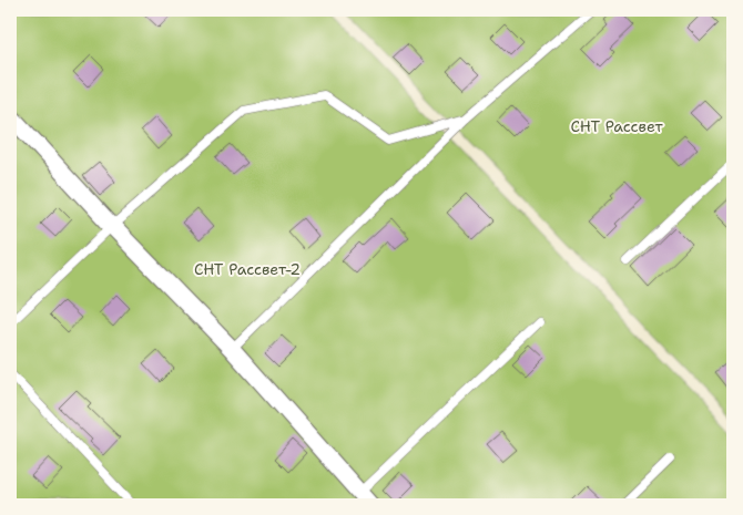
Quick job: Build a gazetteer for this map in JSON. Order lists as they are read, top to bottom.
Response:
{
  "parks": ["СНТ Рассвет", "СНТ Рассвет-2"]
}
